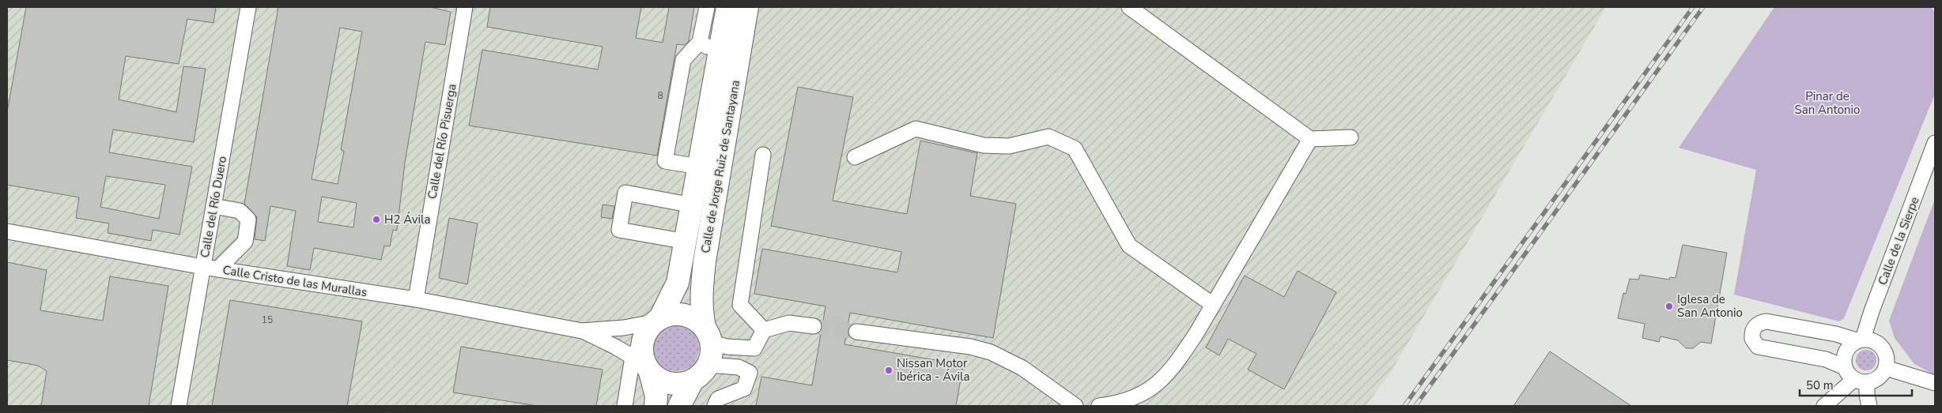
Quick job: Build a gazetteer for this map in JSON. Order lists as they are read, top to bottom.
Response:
{
  "streets": {
    "highway": ["Calle de Jorge Ruiz de Santayana"],
    "street": [
      "Calle del Río Pisuerga",
      "Calle del Río Duero",
      "Calle de la Sierpe",
      "Calle Cristo de las Murallas"
    ]
  },
  "crossings": [
    ["Calle del Río Pisuerga", "Calle Cristo de las Murallas"],
    ["Calle de Jorge Ruiz de Santayana", "Calle Cristo de las Murallas"],
    ["Calle del Río Duero", "Calle Cristo de las Murallas"]
  ],
  "parks": ["Pinar de San Antonio"],
  "places": ["H2 Ávila", "Iglesa de San Antonio", "Nissan Motor Ibérica - Ávila"],
  "house_numbers": ["8", "15"],
  "scale_bar": "50 m"
}
